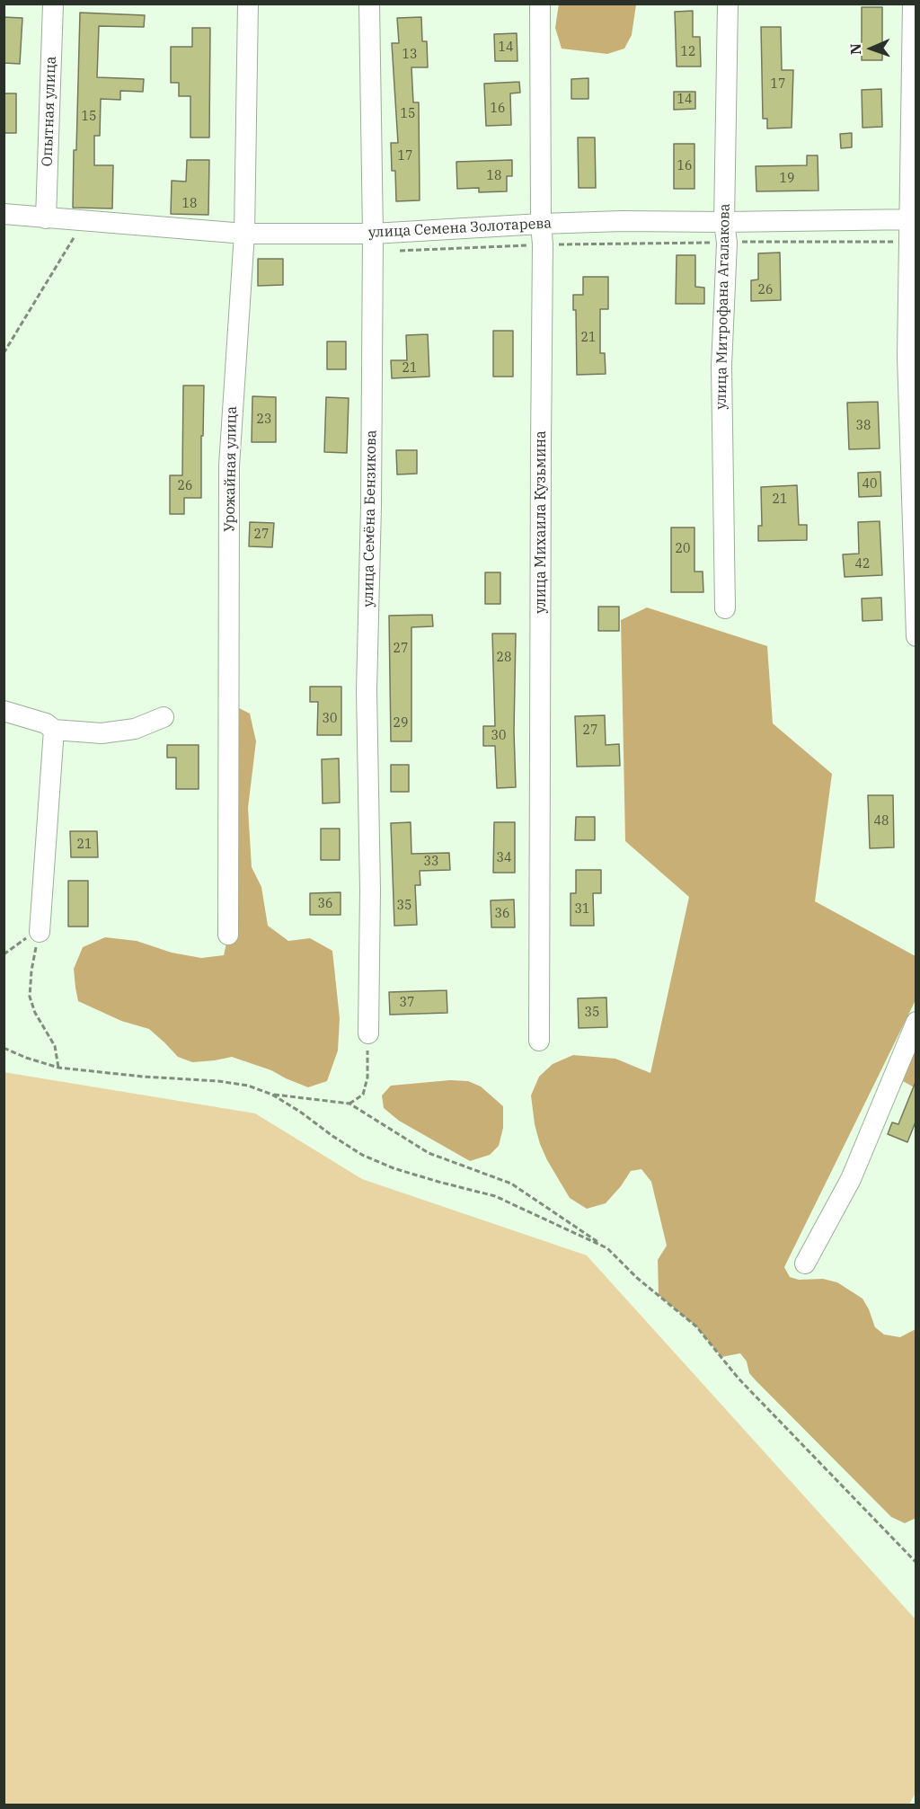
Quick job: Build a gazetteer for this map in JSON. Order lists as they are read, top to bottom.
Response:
{
  "streets": {
    "street": [
      "Опытная улица",
      "улица Семена Золотарева",
      "улица Митрофана Агалакова",
      "Урожайная улица",
      "улица Семёна Бензикова",
      "улица Михаила Кузьмина"
    ]
  },
  "crossings": [
    ["Опытная улица", "улица Семена Золотарева"],
    ["улица Семена Золотарева", "улица Митрофана Агалакова"],
    ["улица Семена Золотарева", "Урожайная улица"],
    ["улица Семена Золотарева", "улица Семёна Бензикова"],
    ["улица Семена Золотарева", "улица Михаила Кузьмина"]
  ],
  "house_numbers": [
    "14",
    "12",
    "13",
    "17",
    "14",
    "16",
    "15",
    "15",
    "17",
    "16",
    "18",
    "19",
    "18",
    "26",
    "21",
    "21",
    "23",
    "38",
    "40",
    "26",
    "21",
    "27",
    "20",
    "42",
    "27",
    "28",
    "30",
    "29",
    "27",
    "30",
    "48",
    "21",
    "34",
    "33",
    "36",
    "35",
    "31",
    "36",
    "37",
    "35"
  ],
  "north": "left"
}
